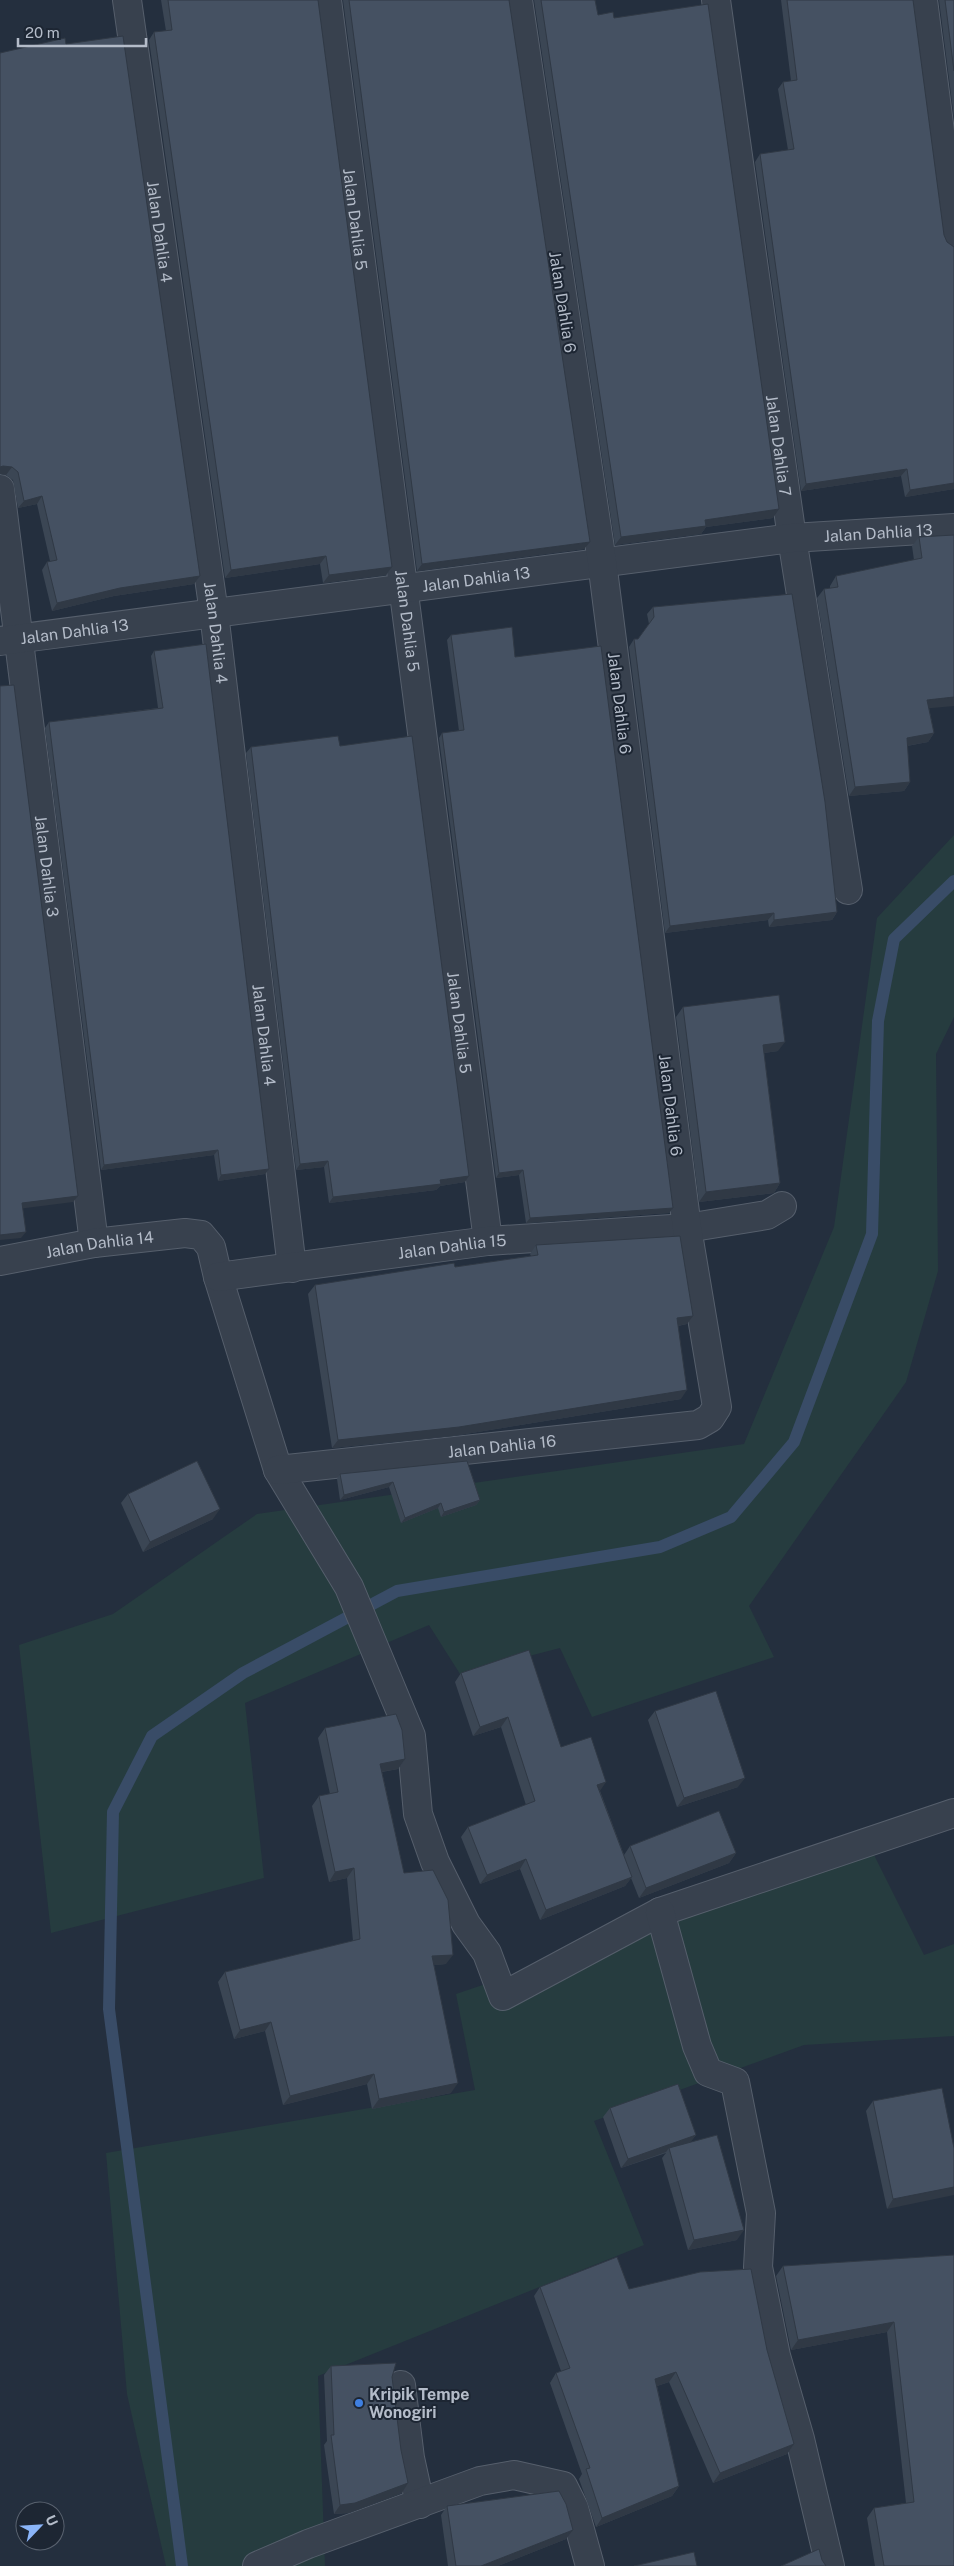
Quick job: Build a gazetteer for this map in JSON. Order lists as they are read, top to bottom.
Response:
{
  "streets": {
    "street": [
      "Jalan Dahlia 5",
      "Jalan Dahlia 4",
      "Jalan Dahlia 6",
      "Jalan Dahlia 7",
      "Jalan Dahlia 13",
      "Jalan Dahlia 3",
      "Jalan Dahlia 14",
      "Jalan Dahlia 15",
      "Jalan Dahlia 16"
    ]
  },
  "crossings": [
    ["Jalan Dahlia 5", "Jalan Dahlia 13"],
    ["Jalan Dahlia 5", "Jalan Dahlia 15"],
    ["Jalan Dahlia 4", "Jalan Dahlia 13"],
    ["Jalan Dahlia 4", "Jalan Dahlia 15"],
    ["Jalan Dahlia 6", "Jalan Dahlia 13"],
    ["Jalan Dahlia 6", "Jalan Dahlia 15"],
    ["Jalan Dahlia 6", "Jalan Dahlia 16"],
    ["Jalan Dahlia 7", "Jalan Dahlia 13"],
    ["Jalan Dahlia 13", "Jalan Dahlia 3"],
    ["Jalan Dahlia 3", "Jalan Dahlia 14"],
    ["Jalan Dahlia 14", "Jalan Dahlia 15"]
  ],
  "places": ["Kripik Tempe Wonogiri"],
  "scale_bar": "20 m",
  "north": "top right"
}
